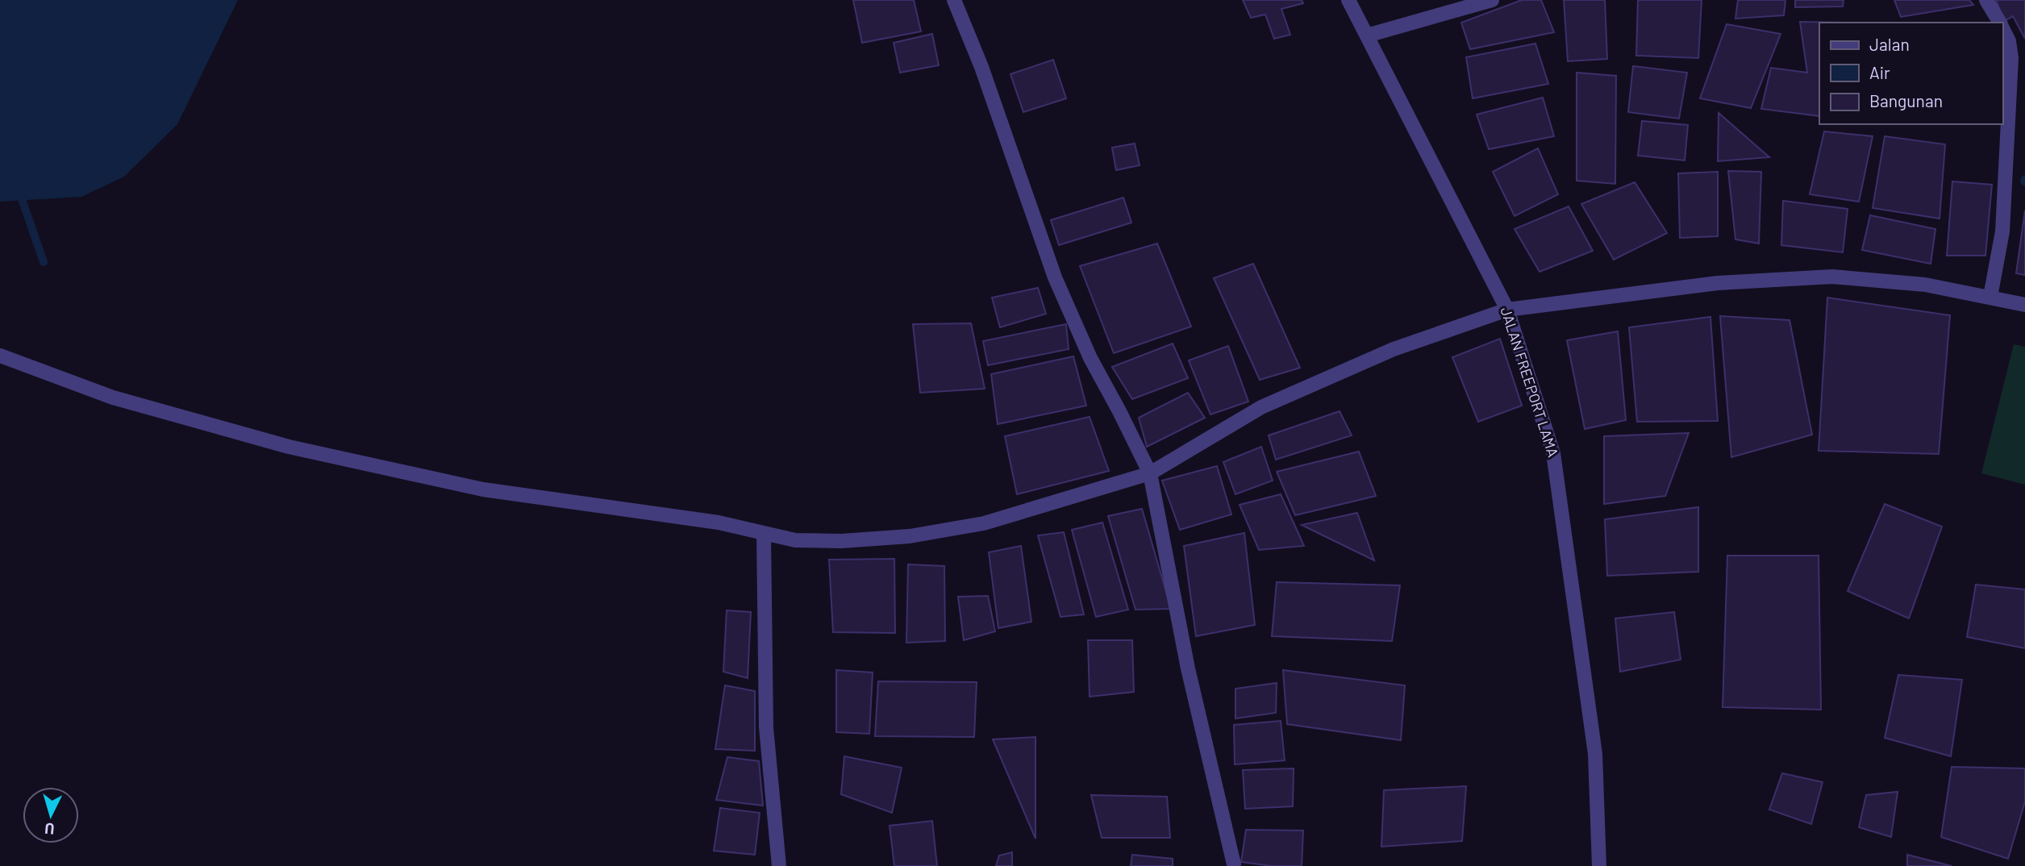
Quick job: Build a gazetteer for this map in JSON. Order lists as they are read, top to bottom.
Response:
{
  "streets": {
    "street": ["JALAN FREEPORT LAMA"]
  },
  "legend": ["Jalan", "Air", "Bangunan"],
  "north": "bottom"
}
